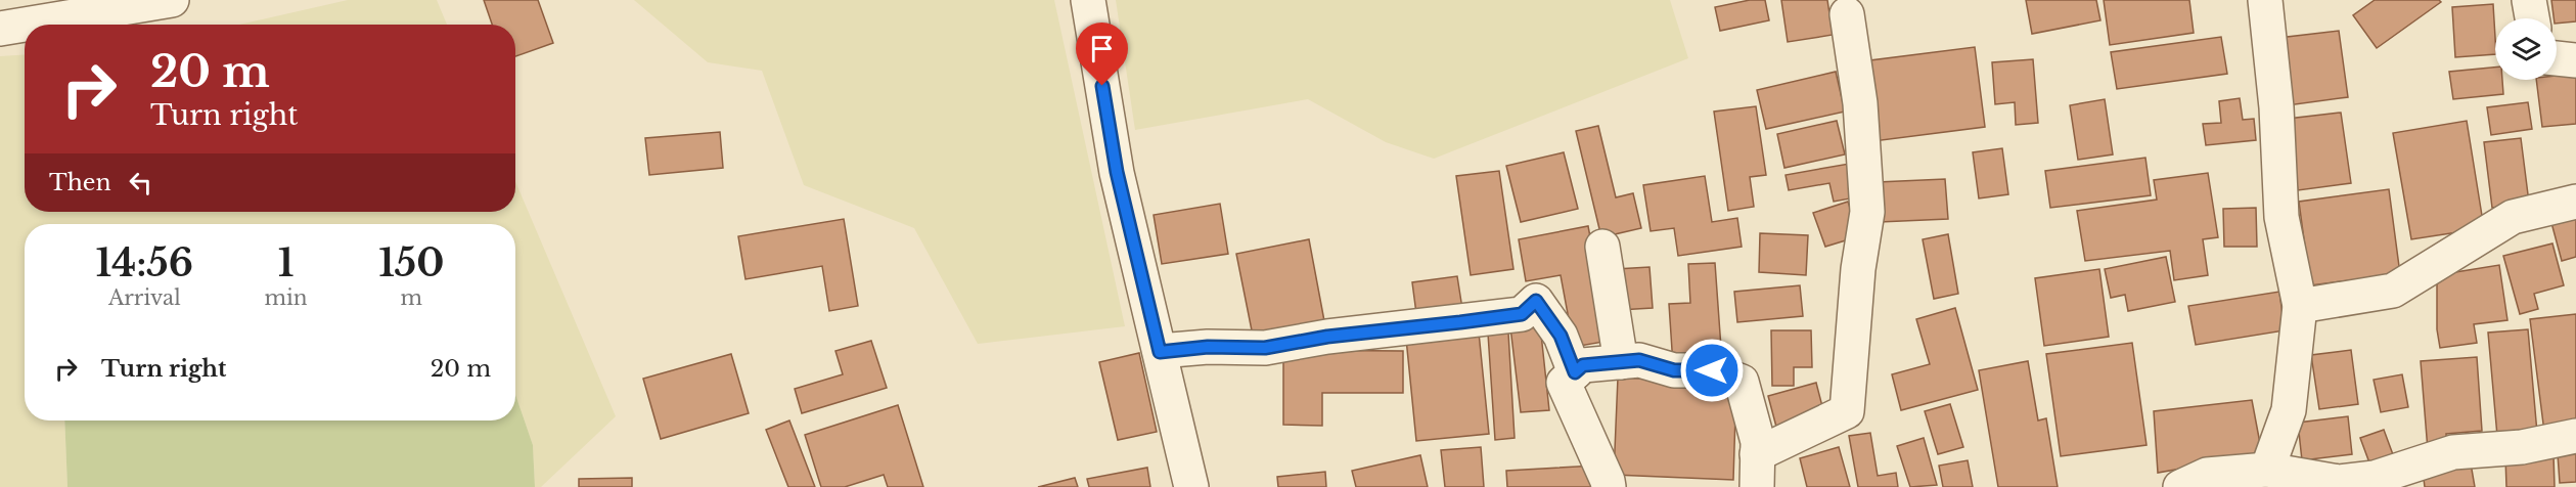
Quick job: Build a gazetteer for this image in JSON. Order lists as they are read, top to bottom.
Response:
{
  "page": {
    "turn": ["20 m", "Turn right"],
    "then": "Then",
    "eta": [
      "14:56",
      "Arrival",
      "1",
      "min",
      "150",
      "m"
    ],
    "list": [
      {
        "name": "Turn right",
        "value": "20 m"
      }
    ]
  }
}
